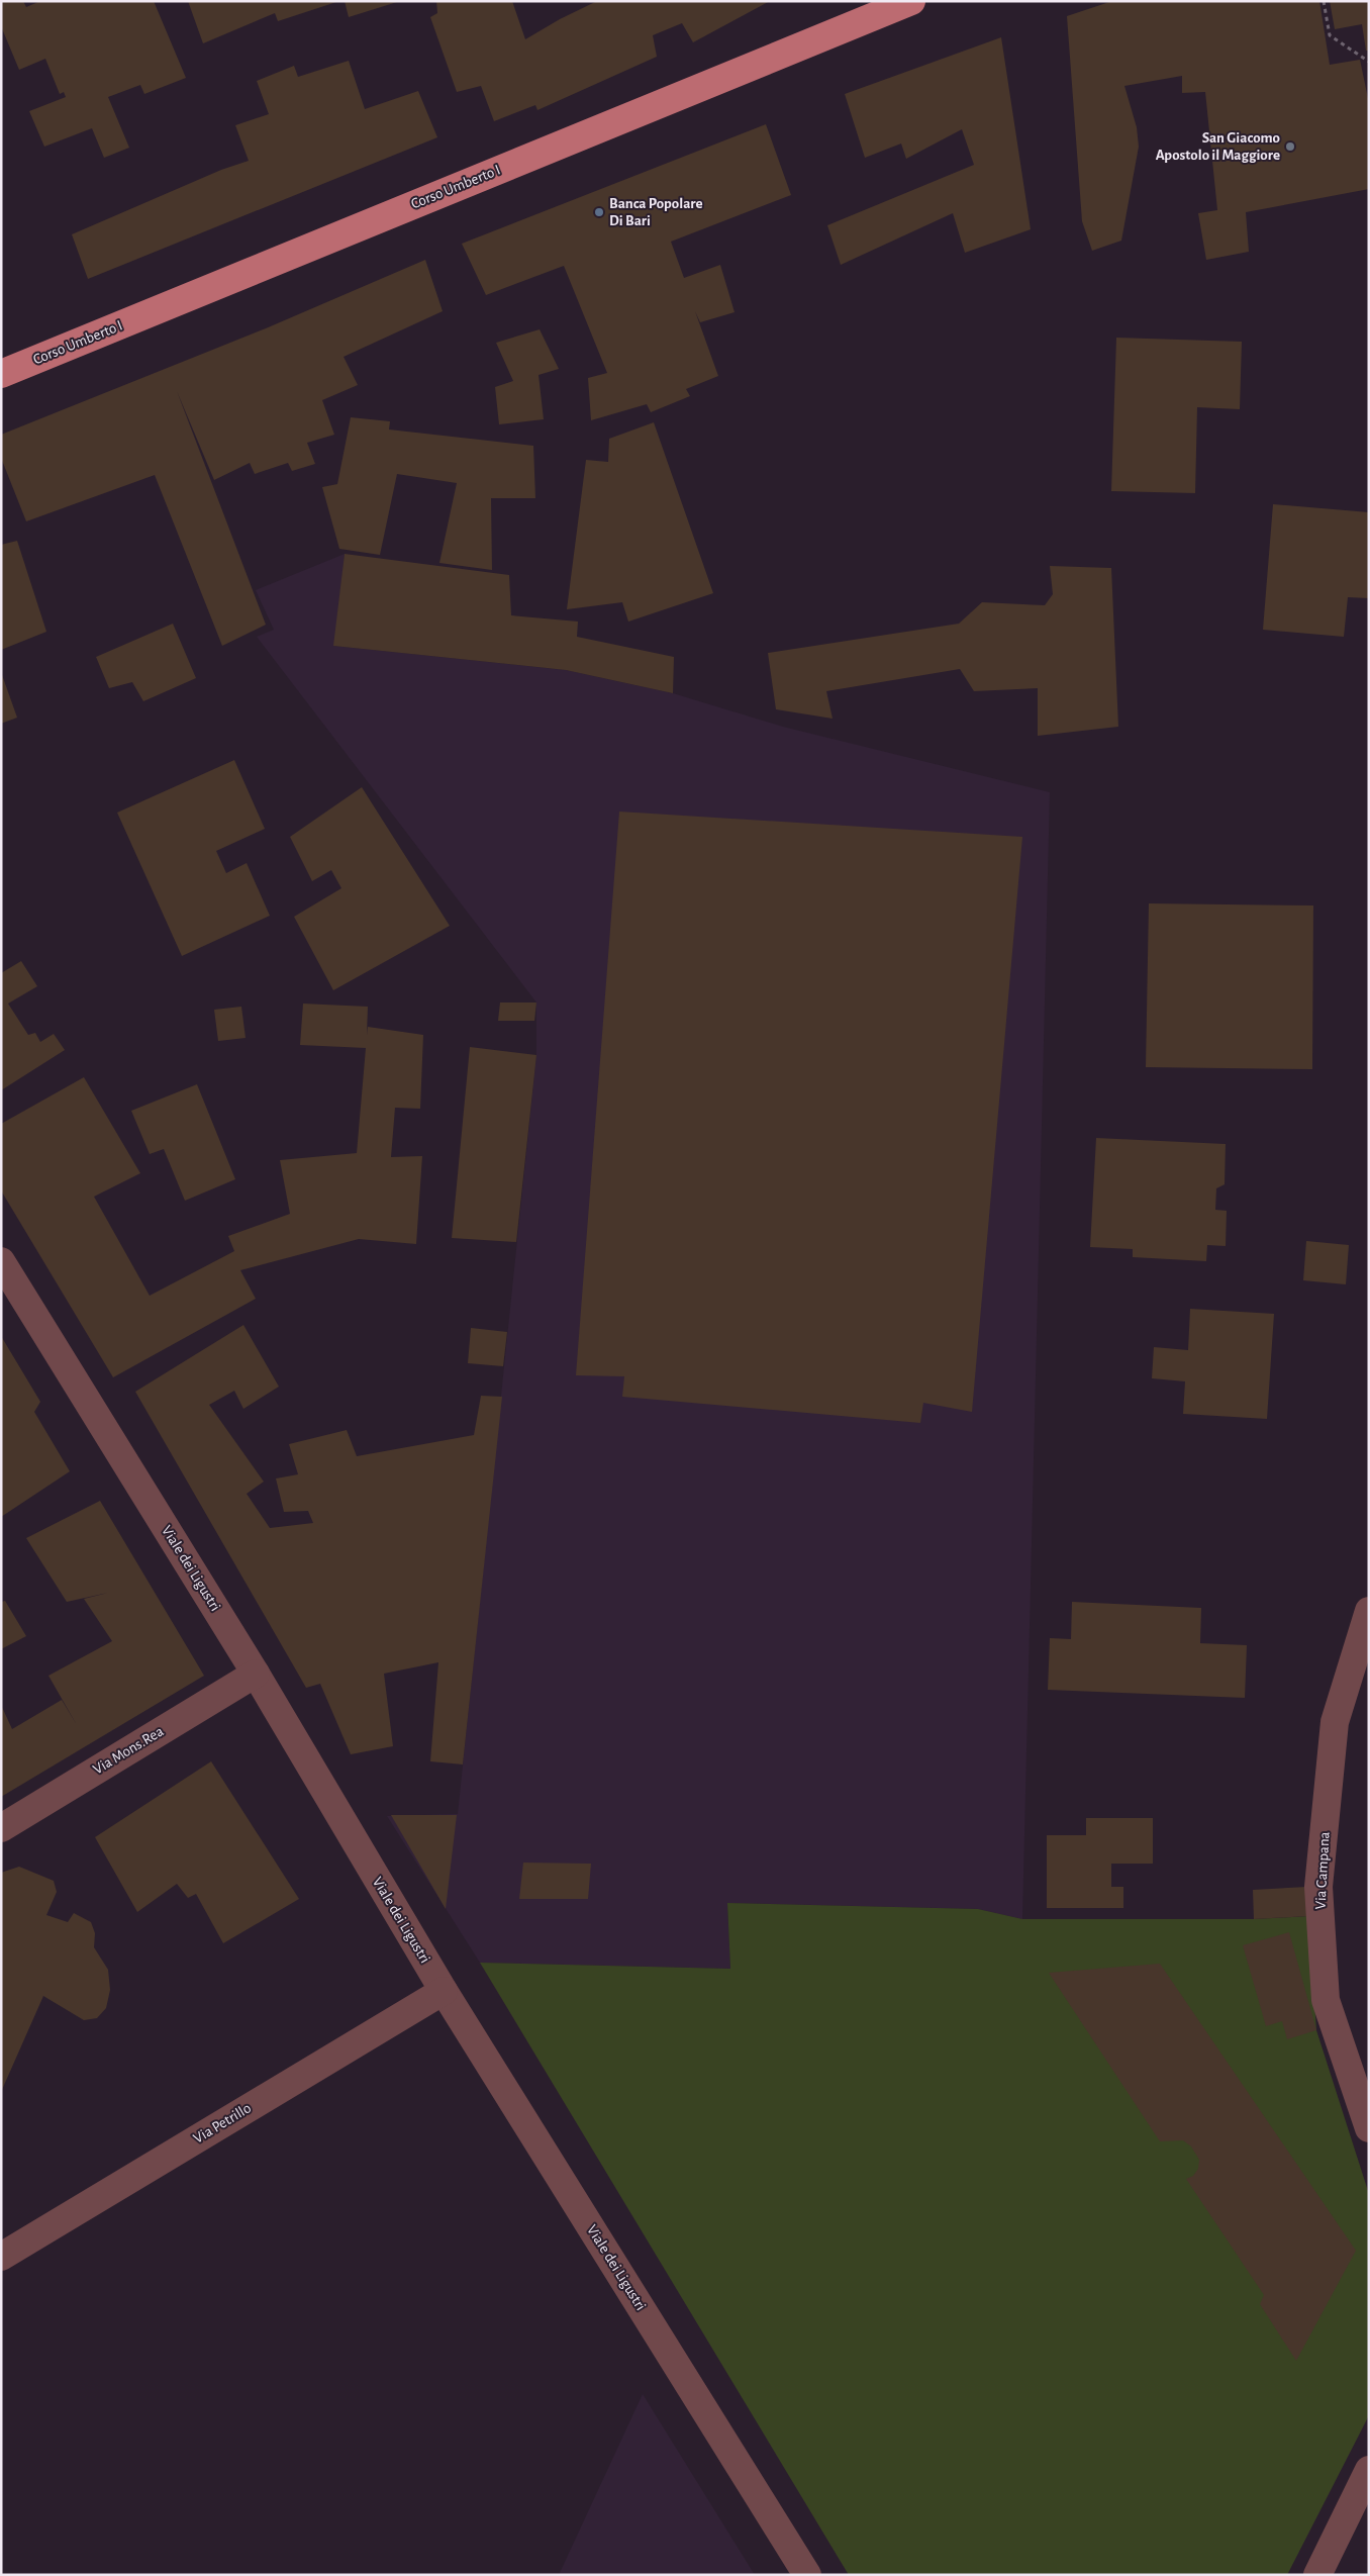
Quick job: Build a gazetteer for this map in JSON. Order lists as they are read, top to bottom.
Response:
{
  "streets": {
    "main road": ["Corso Umberto I"],
    "street": [
      "Viale dei Ligustri",
      "Via Mons.Rea",
      "Via Campana",
      "Via Petrillo"
    ]
  },
  "crossings": [
    ["Viale dei Ligustri", "Via Mons.Rea"],
    ["Viale dei Ligustri", "Via Petrillo"]
  ],
  "places": ["San Giacomo Apostolo il Maggiore", "Banca Popolare Di Bari"]
}
